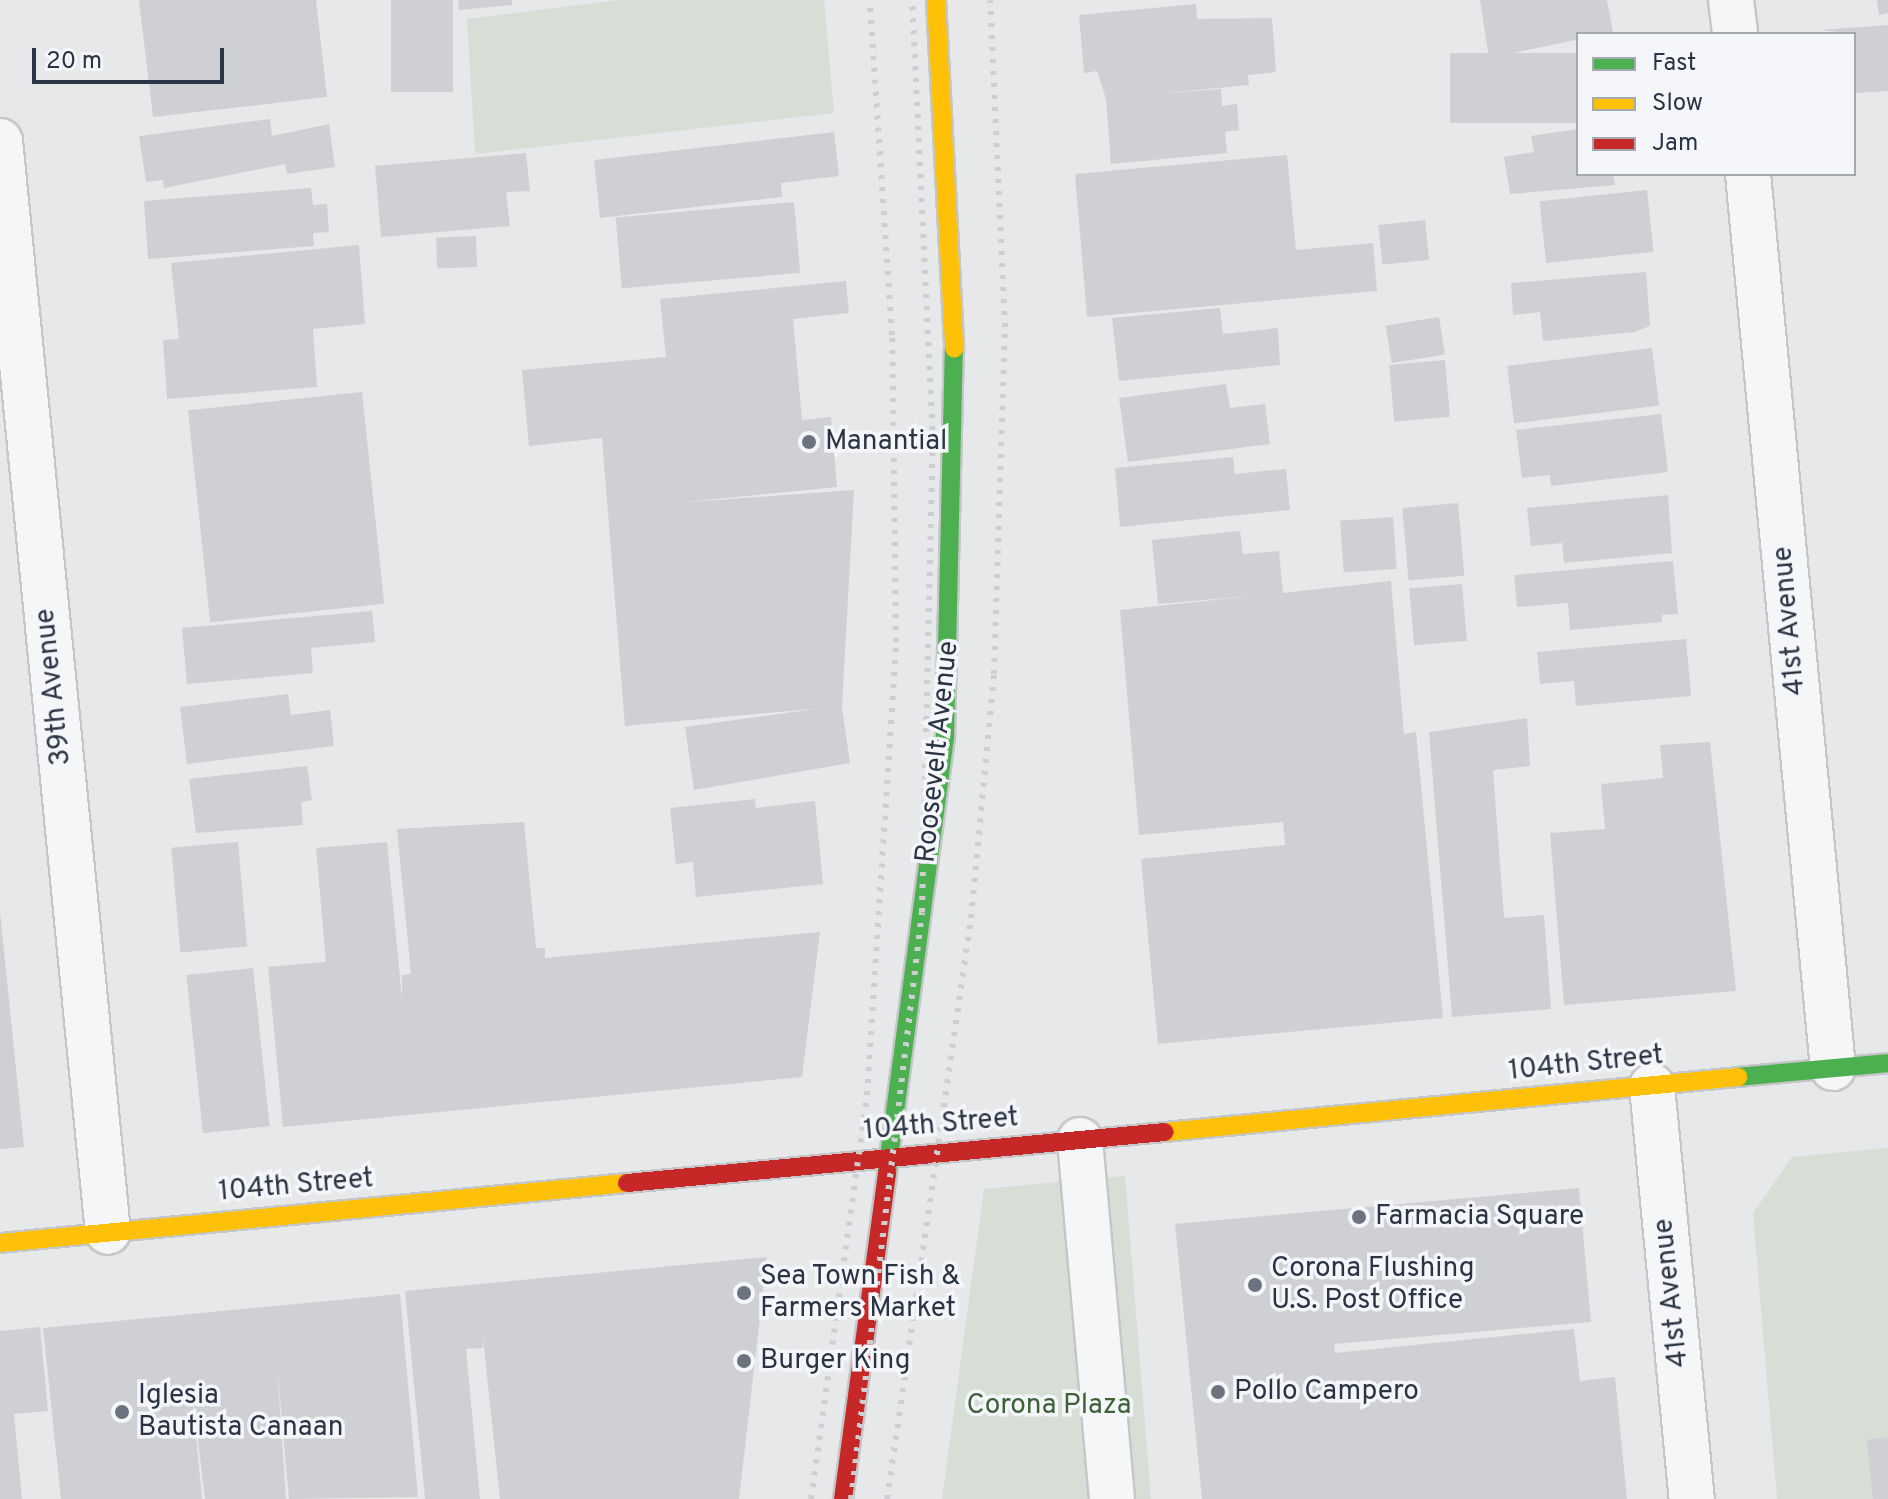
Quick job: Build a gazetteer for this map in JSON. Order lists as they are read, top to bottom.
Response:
{
  "streets": {
    "street": [
      "41st Avenue",
      "39th Avenue",
      "Roosevelt Avenue",
      "104th Street"
    ]
  },
  "crossings": [
    ["41st Avenue", "104th Street"],
    ["39th Avenue", "104th Street"],
    ["Roosevelt Avenue", "104th Street"]
  ],
  "parks": ["Corona Plaza"],
  "places": [
    "Manantial",
    "Farmacia Square",
    "Corona Flushing U.S. Post Office",
    "Sea Town Fish & Farmers Market",
    "Burger King",
    "Pollo Campero",
    "Iglesia Bautista Canaan"
  ],
  "legend": ["Fast", "Slow", "Jam"],
  "scale_bar": "20 m"
}
